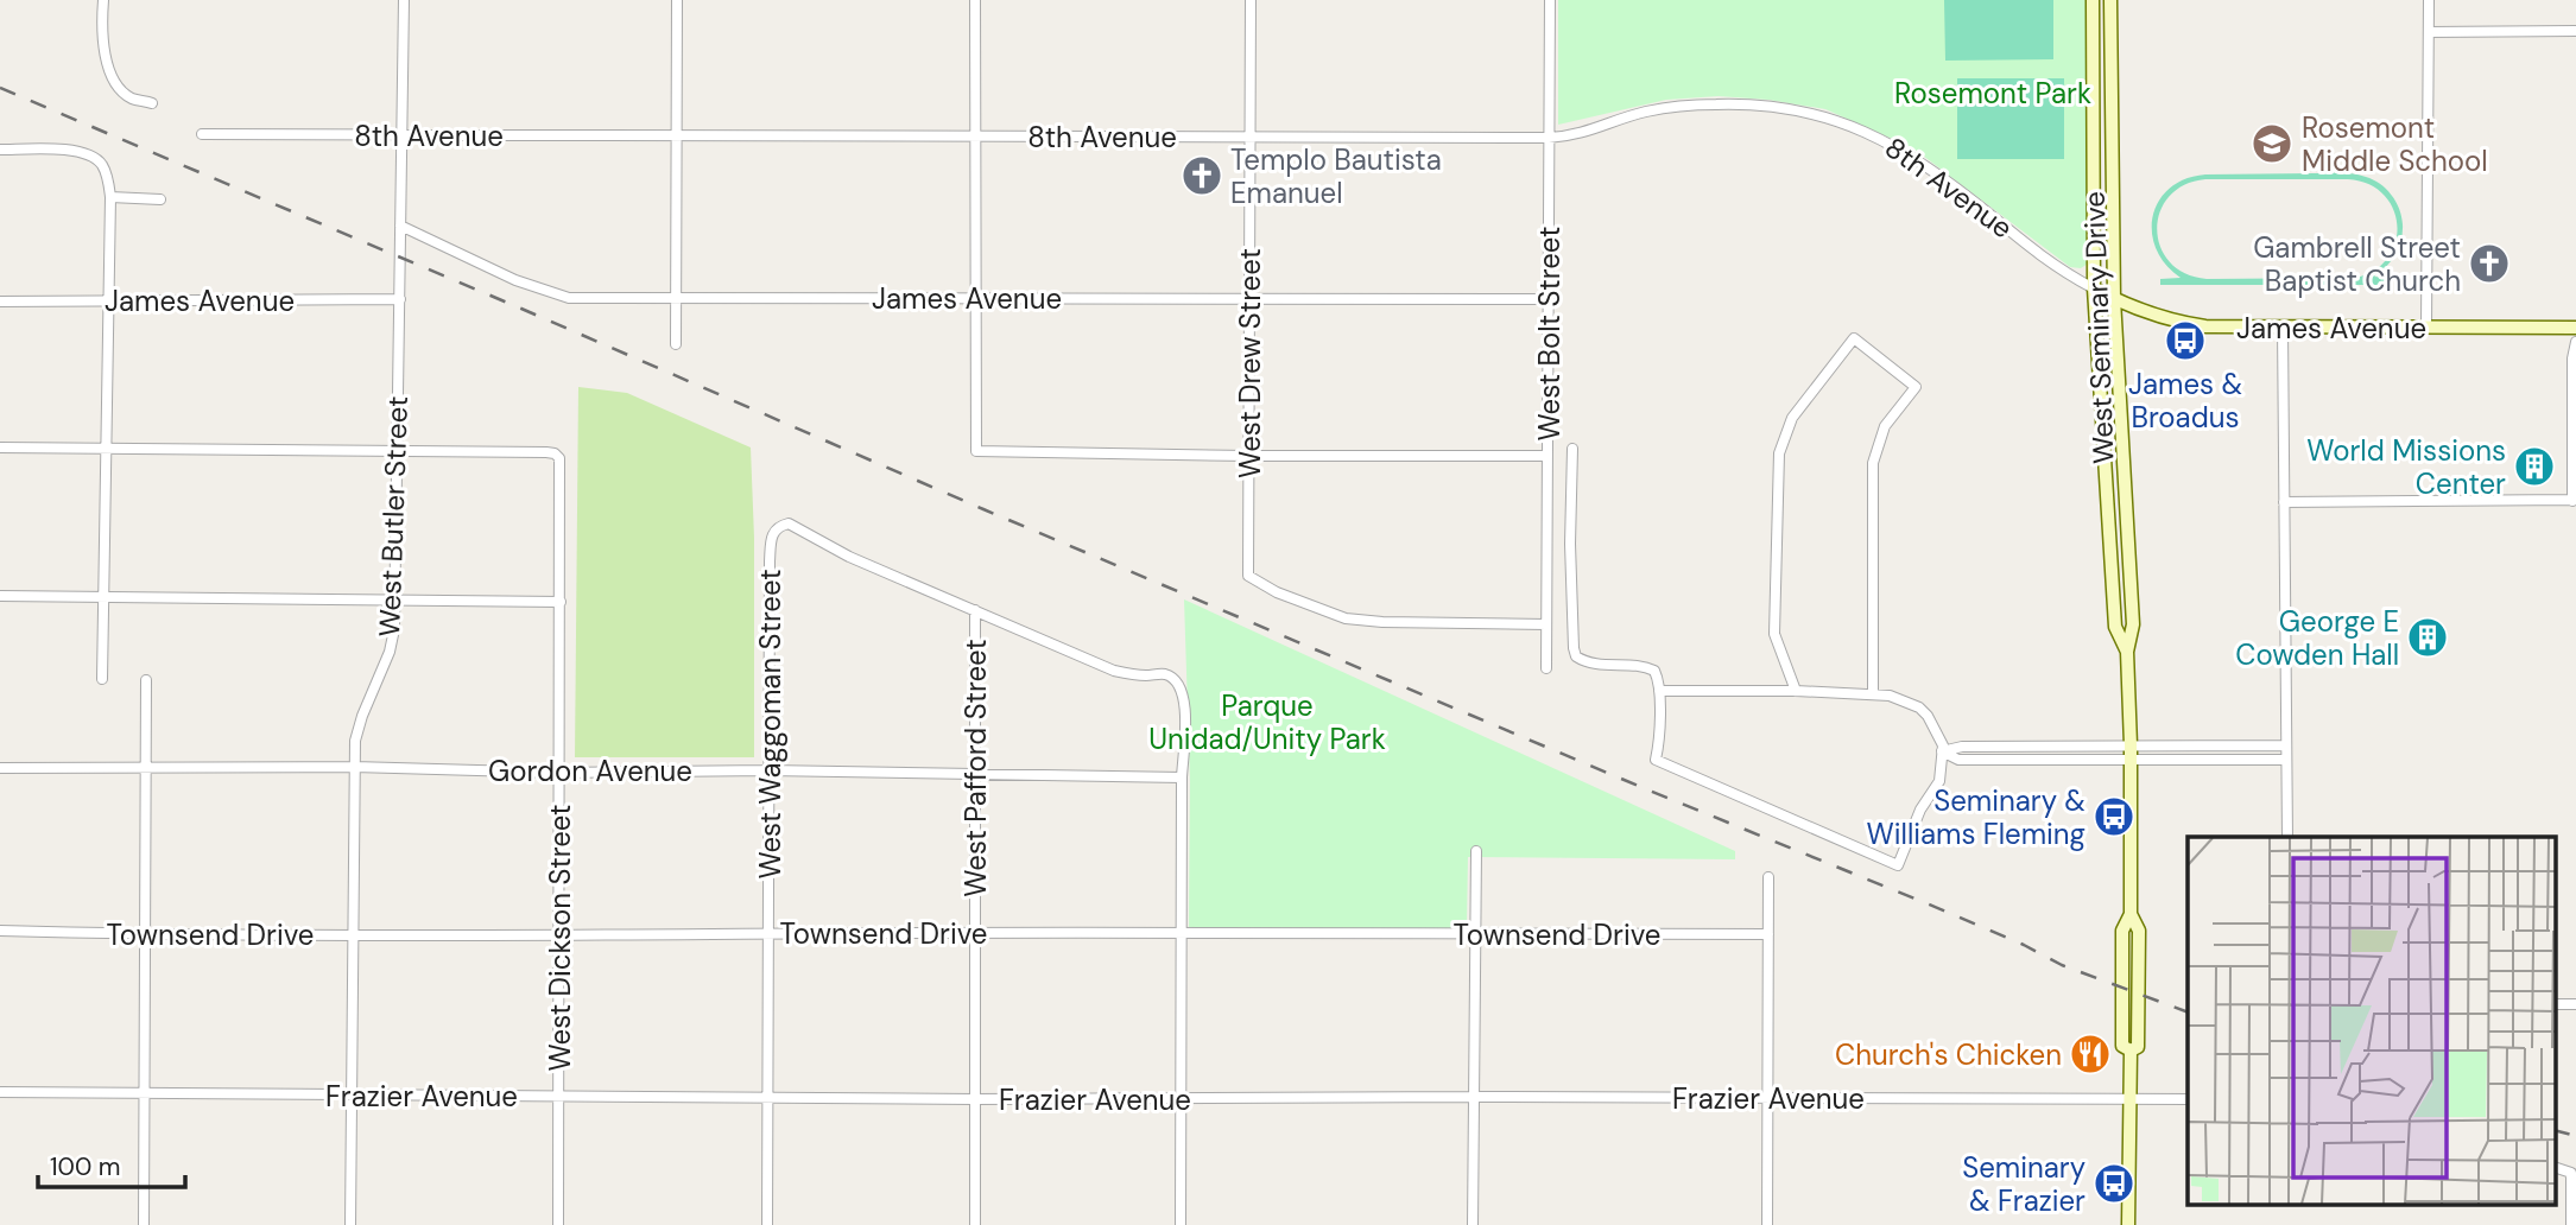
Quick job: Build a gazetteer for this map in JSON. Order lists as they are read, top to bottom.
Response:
{
  "streets": {
    "main road": ["James Avenue", "West Seminary Drive"],
    "street": [
      "8th Avenue",
      "West Bolt Street",
      "West Drew Street",
      "West Butler Street",
      "West Waggoman Street",
      "West Pafford Street",
      "Gordon Avenue",
      "Townsend Drive",
      "West Dickson Street",
      "Frazier Avenue"
    ]
  },
  "crossings": [
    ["8th Avenue", "James Avenue"],
    ["8th Avenue", "West Seminary Drive"],
    ["8th Avenue", "West Bolt Street"],
    ["8th Avenue", "West Drew Street"],
    ["8th Avenue", "West Butler Street"],
    ["James Avenue", "West Seminary Drive"],
    ["James Avenue", "West Bolt Street"],
    ["James Avenue", "West Drew Street"],
    ["James Avenue", "West Butler Street"],
    ["West Seminary Drive", "Frazier Avenue"],
    ["West Bolt Street", "West Drew Street"],
    ["West Butler Street", "Gordon Avenue"],
    ["West Butler Street", "Townsend Drive"],
    ["West Butler Street", "West Dickson Street"],
    ["West Butler Street", "Frazier Avenue"],
    ["West Waggoman Street", "West Pafford Street"],
    ["West Waggoman Street", "Gordon Avenue"],
    ["West Waggoman Street", "Townsend Drive"],
    ["West Waggoman Street", "Frazier Avenue"],
    ["West Pafford Street", "Gordon Avenue"],
    ["West Pafford Street", "Townsend Drive"],
    ["West Pafford Street", "Frazier Avenue"],
    ["Gordon Avenue", "West Dickson Street"],
    ["Townsend Drive", "West Dickson Street"],
    ["West Dickson Street", "Frazier Avenue"]
  ],
  "parks": ["Rosemont Park", "Parque Unidad/Unity Park"],
  "places": {
    "school or university": ["Rosemont Middle School"],
    "church": ["Templo Bautista Emanuel", "Gambrell Street Baptist Church"],
    "bus stop": ["James & Broadus", "Seminary & Williams Fleming", "Seminary & Frazier"],
    "building": ["World Missions Center", "George E Cowden Hall"],
    "restaurant": ["Church's Chicken"]
  },
  "scale_bar": "100 m"
}
